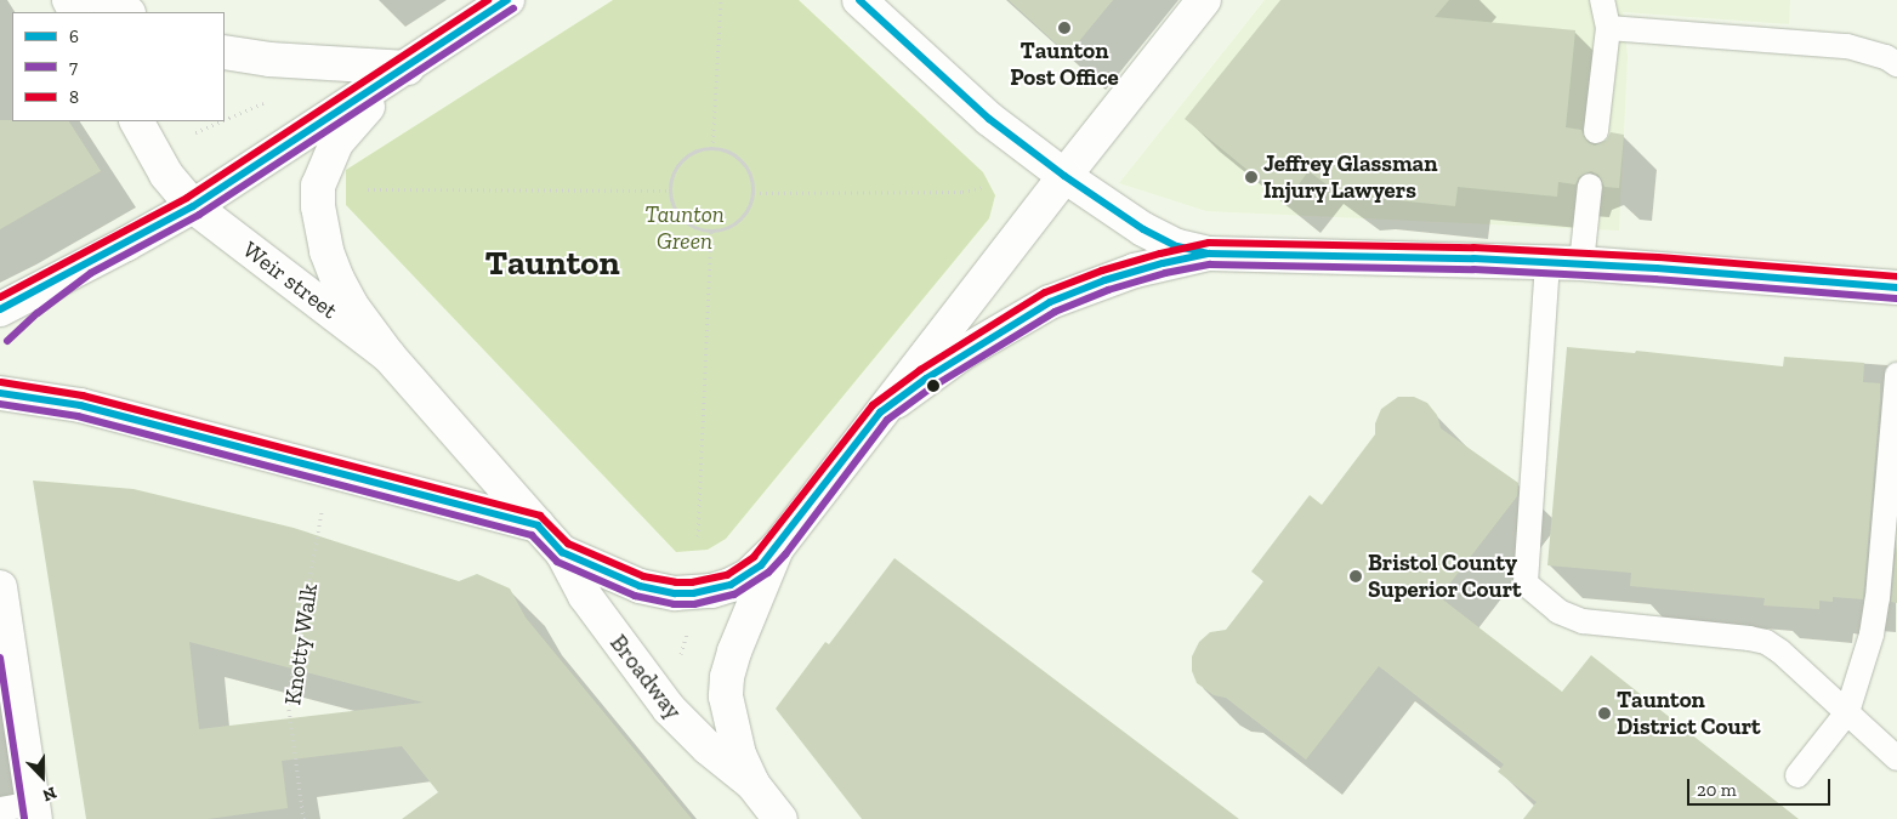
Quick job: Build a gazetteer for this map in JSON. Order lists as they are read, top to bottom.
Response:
{
  "streets": {
    "main road": ["Weir street", "Broadway"],
    "path": ["Knotty Walk"]
  },
  "districts": ["Taunton"],
  "parks": ["Taunton Green"],
  "places": [
    "Taunton Post Office",
    "Jeffrey Glassman Injury Lawyers",
    "Bristol County Superior Court",
    "Taunton District Court"
  ],
  "lines": ["transit line 6", "transit line 8", "transit line 7"],
  "legend": ["6", "7", "8"],
  "scale_bar": "20 m",
  "north": "bottom"
}
